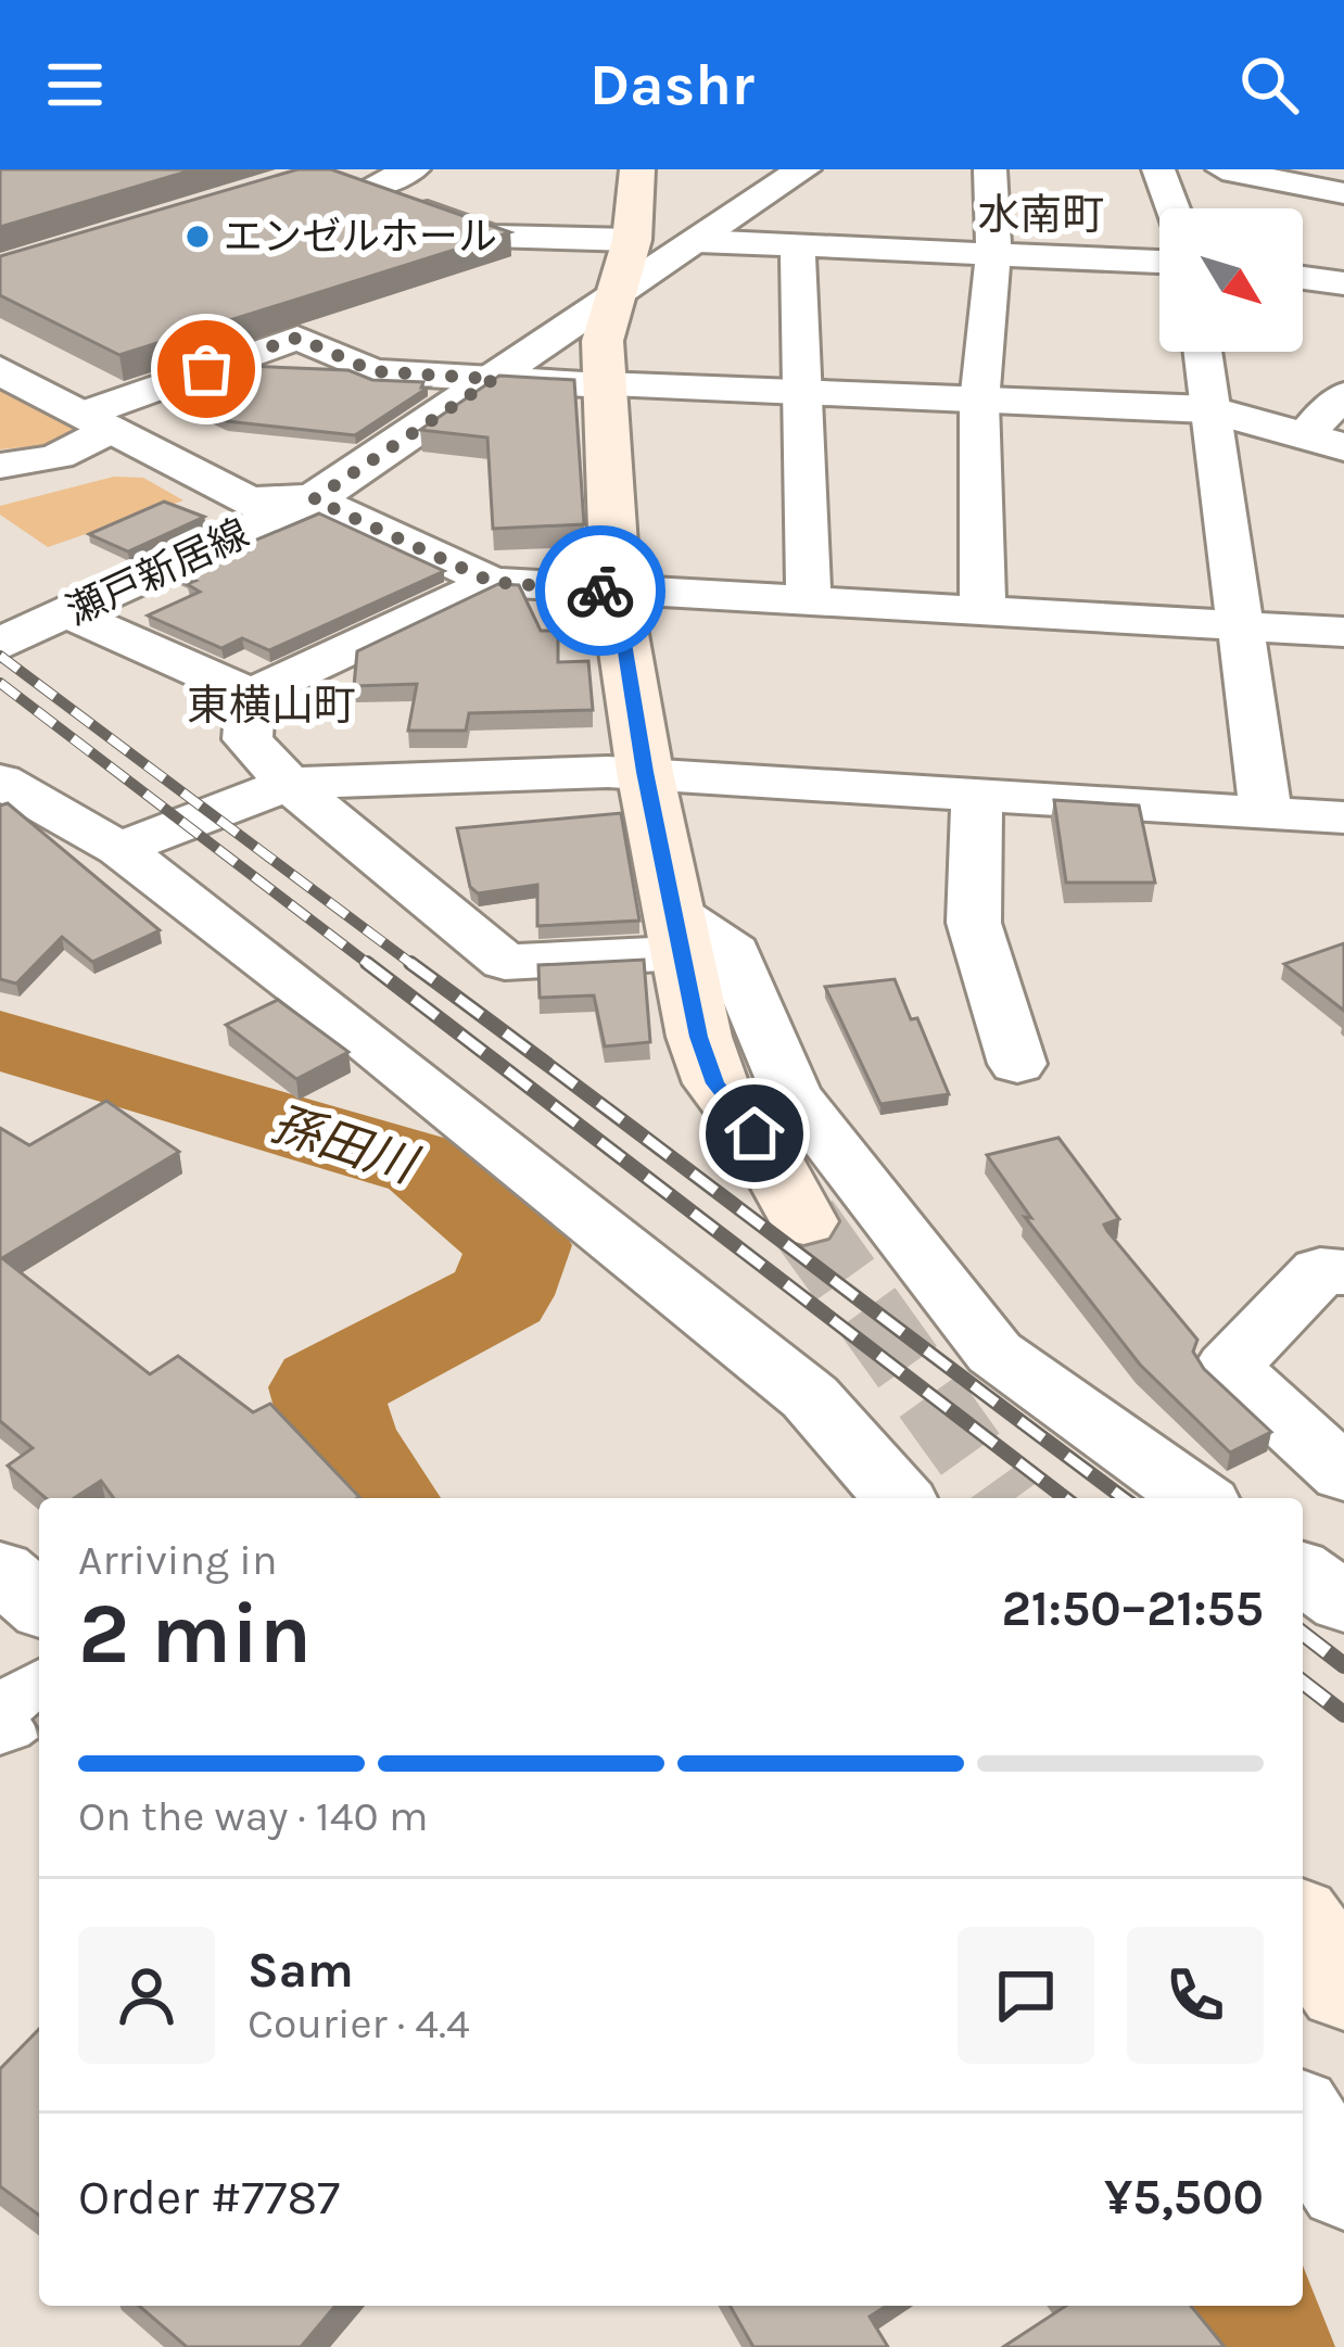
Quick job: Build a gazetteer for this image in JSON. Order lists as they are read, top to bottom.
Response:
{
  "streets": {
    "street": ["瀬戸新居線"]
  },
  "districts": ["水南町", "東横山町"],
  "water": ["孫田川"],
  "places": ["エンゼルホール"],
  "north": "bottom right",
  "page": {
    "header": "Dashr",
    "heading": ["2 min", "Arriving in", "21:50–21:55"],
    "panel": [
      "Sam",
      "Courier · 4.4",
      "Order #7787",
      "¥5,500"
    ],
    "bar": "On the way · 140 m"
  }
}
